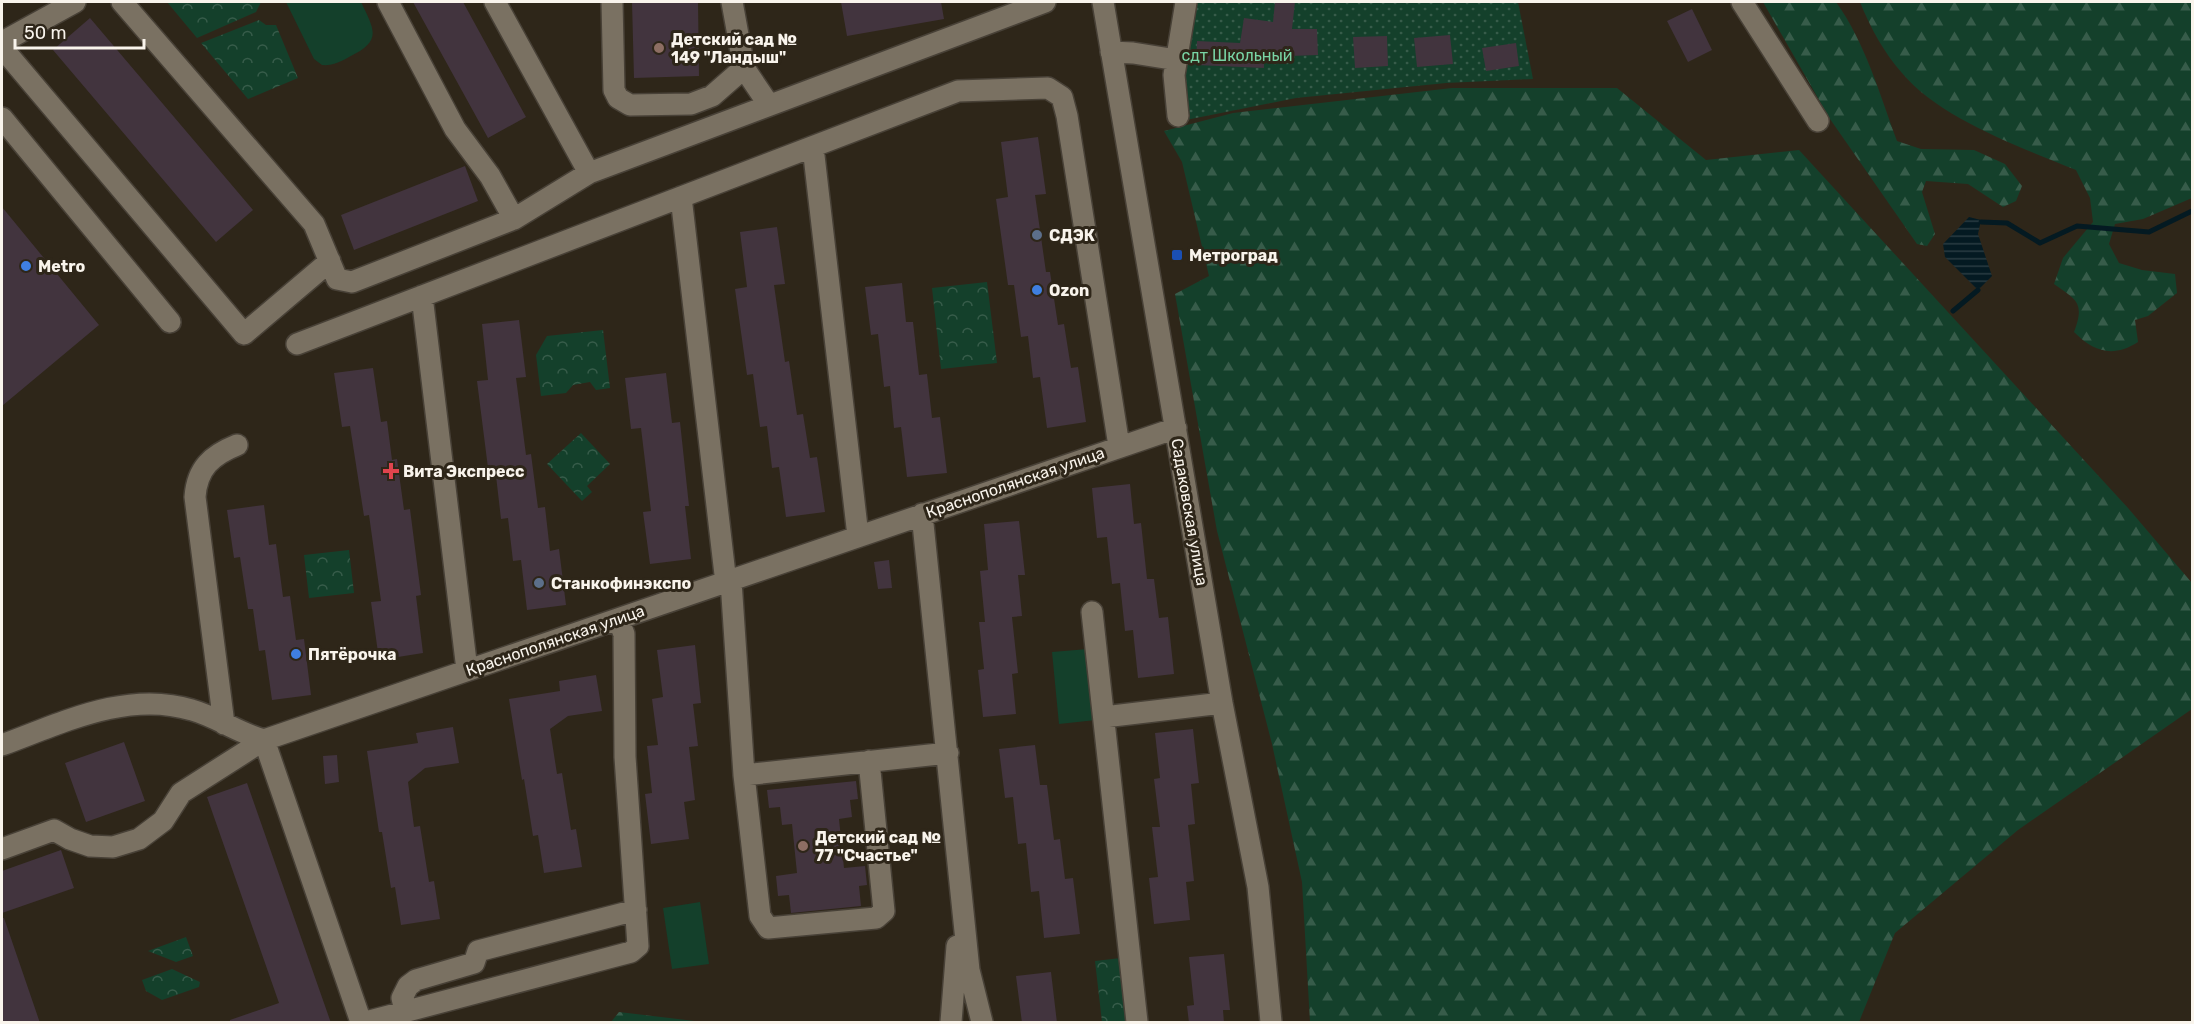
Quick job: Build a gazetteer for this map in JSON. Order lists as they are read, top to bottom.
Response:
{
  "streets": {
    "street": ["Краснополянская улица", "Садаковская улица"]
  },
  "crossings": [
    ["Краснополянская улица", "Садаковская улица"]
  ],
  "parks": ["сдт Школьный"],
  "places": {
    "other": [
      "Детский сад № 149 \"Ландыш\"",
      "СДЭК",
      "Metro",
      "Ozon",
      "Станкофинэкспо",
      "Пятёрочка",
      "Детский сад № 77 \"Счастье\""
    ],
    "transit": ["Метроград"],
    "health": ["Вита Экспресс"]
  },
  "scale_bar": "50 m"
}
